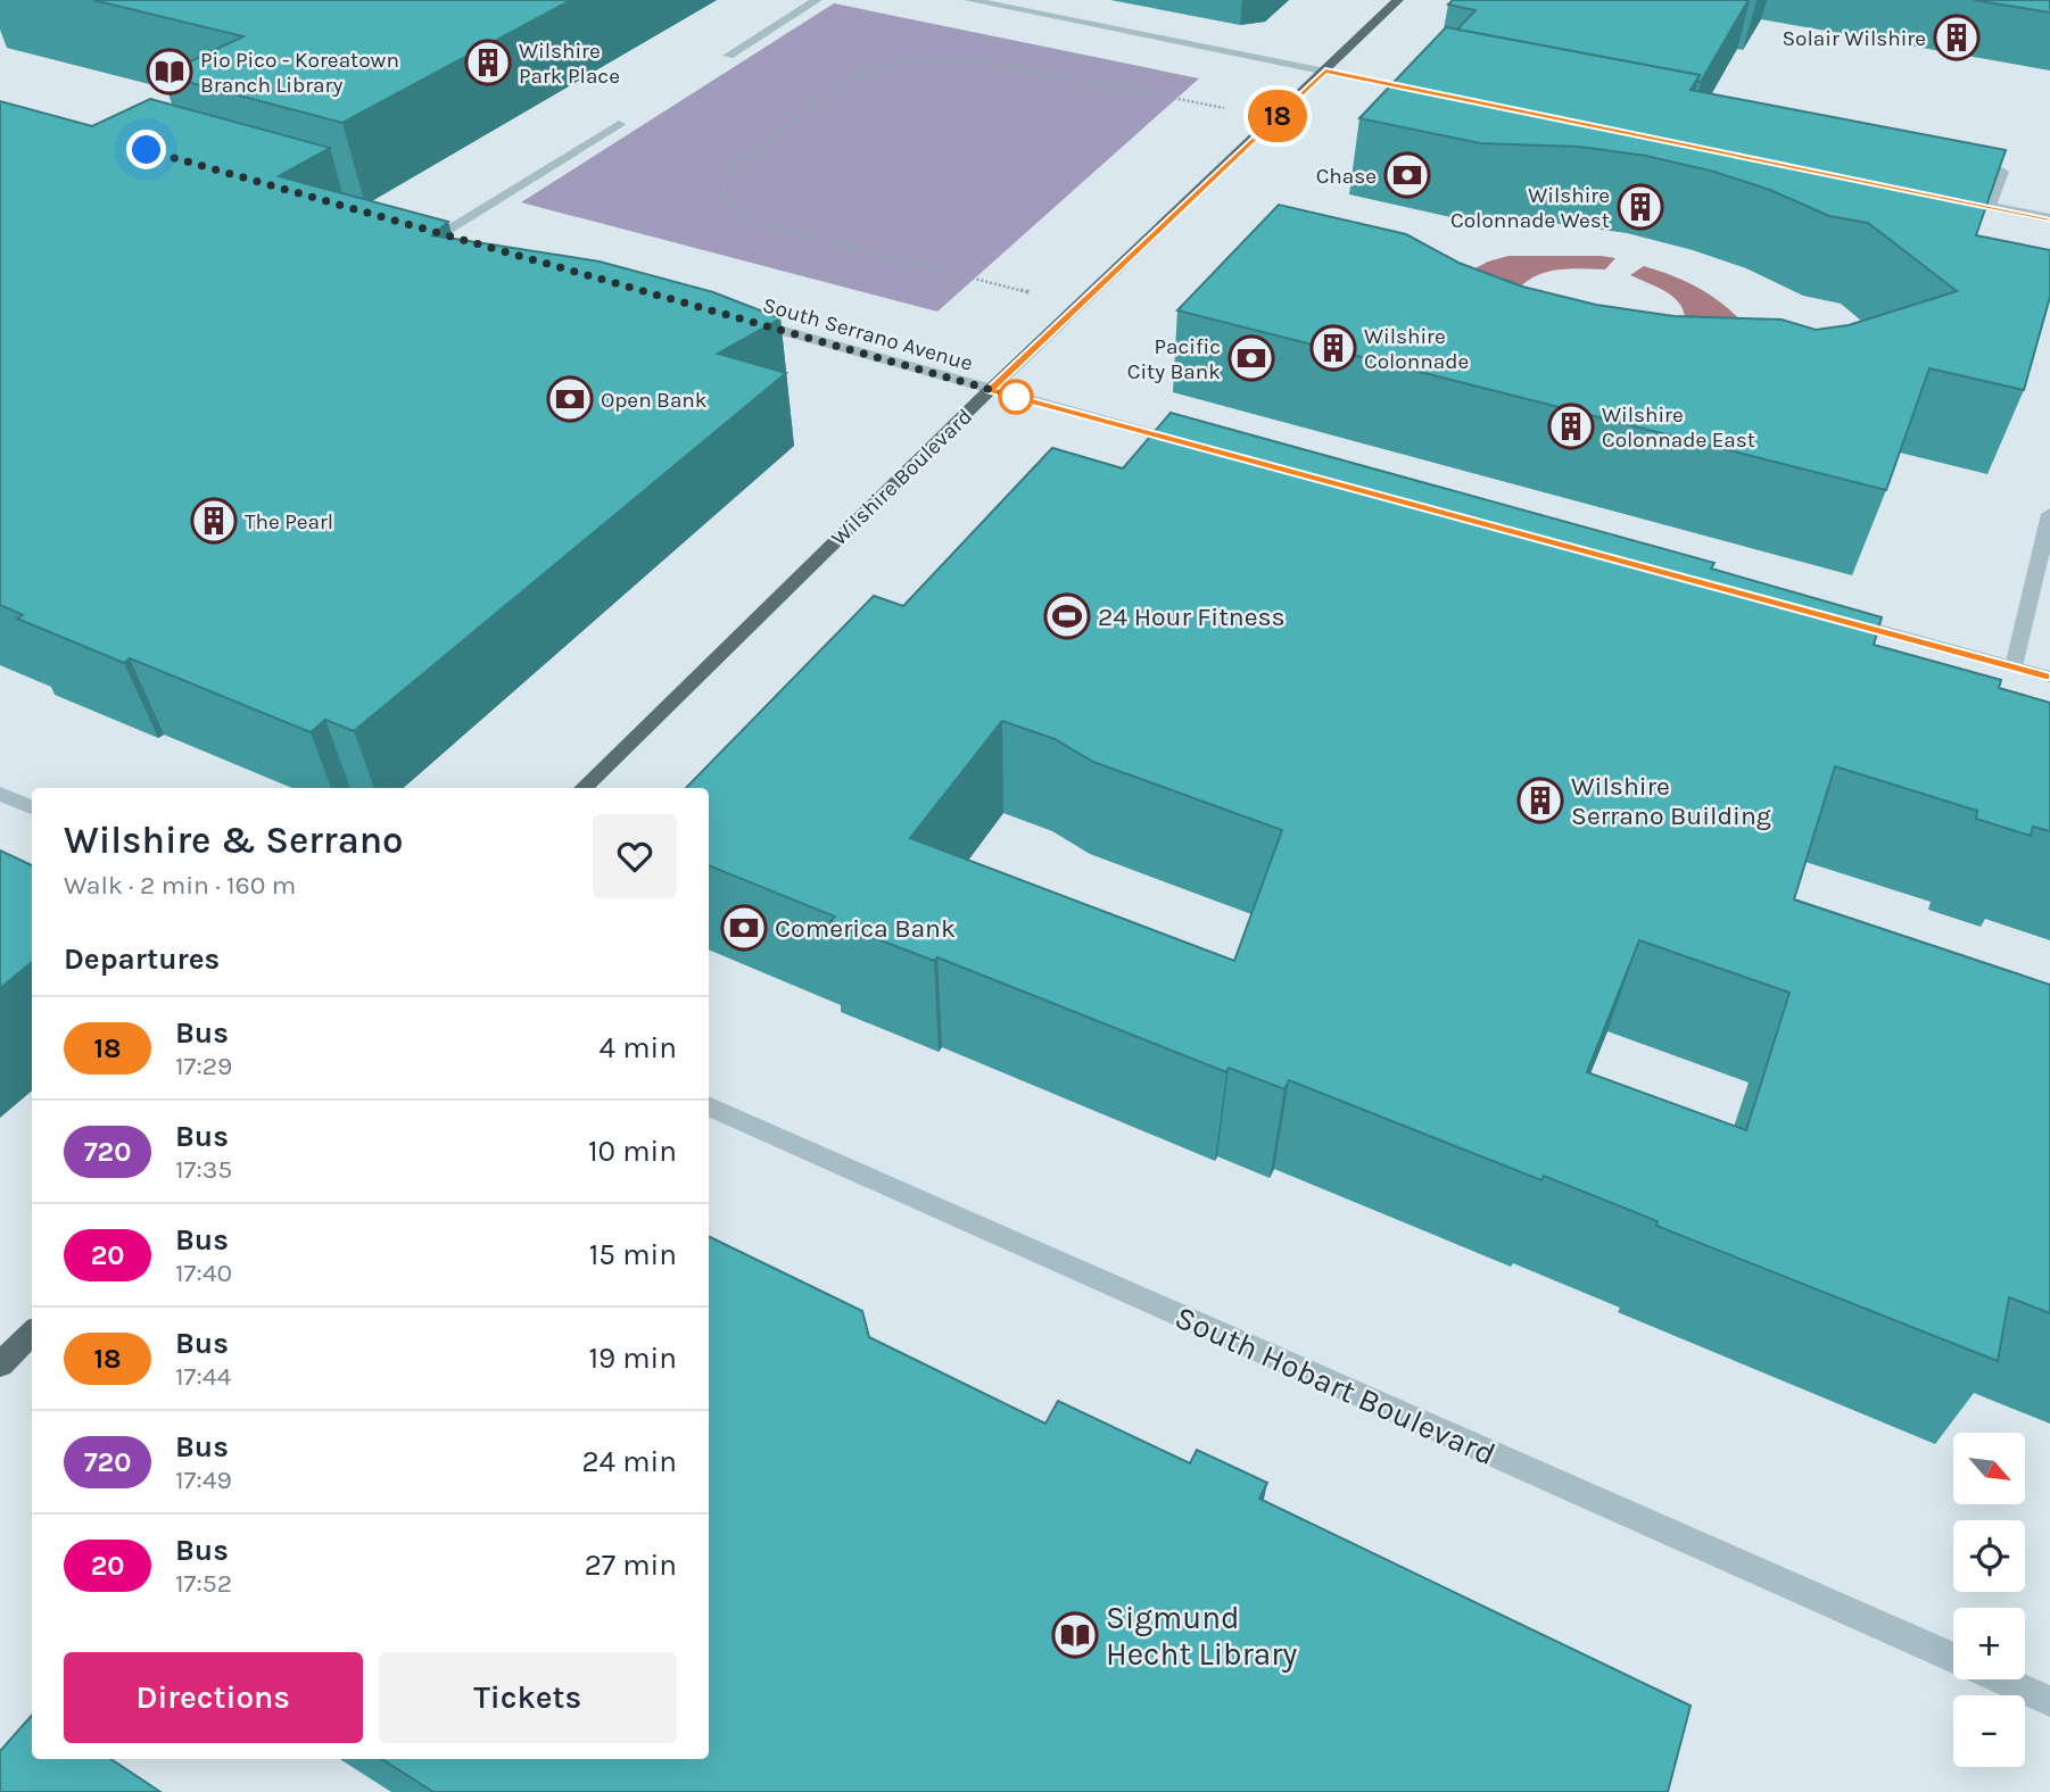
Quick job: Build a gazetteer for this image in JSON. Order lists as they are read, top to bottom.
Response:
{
  "streets": {
    "main road": ["Wilshire Boulevard"],
    "street": ["South Serrano Avenue", "South Hobart Boulevard"]
  },
  "crossings": [
    ["South Serrano Avenue", "Wilshire Boulevard"]
  ],
  "places": {
    "building": [
      "Solair Wilshire",
      "Wilshire Park Place",
      "Wilshire Colonnade West",
      "Wilshire Colonnade",
      "Wilshire Colonnade East",
      "The Pearl",
      "Wilshire Serrano Building"
    ],
    "library": ["Pio Pico - Koreatown Branch Library", "Sigmund Hecht Library"],
    "bank": [
      "Chase",
      "Pacific City Bank",
      "Open Bank",
      "Comerica Bank"
    ],
    "sports": ["24 Hour Fitness"]
  },
  "lines": ["bus line 18"],
  "north": "bottom right",
  "page": {
    "on_map": "18",
    "heading": [
      ["Wilshire & Serrano", "Walk · 2 min · 160 m"],
      "Departures"
    ],
    "list": [
      {
        "mark": "18",
        "name": "Bus",
        "note": "17:29",
        "value": "4 min"
      },
      {
        "mark": "720",
        "name": "Bus",
        "note": "17:35",
        "value": "10 min"
      },
      {
        "mark": "20",
        "name": "Bus",
        "note": "17:40",
        "value": "15 min"
      },
      {
        "mark": "18",
        "name": "Bus",
        "note": "17:44",
        "value": "19 min"
      },
      {
        "mark": "720",
        "name": "Bus",
        "note": "17:49",
        "value": "24 min"
      },
      {
        "mark": "20",
        "name": "Bus",
        "note": "17:52",
        "value": "27 min"
      }
    ],
    "map_buttons": ["+", "−"],
    "buttons": ["Directions", "Tickets"]
  }
}
